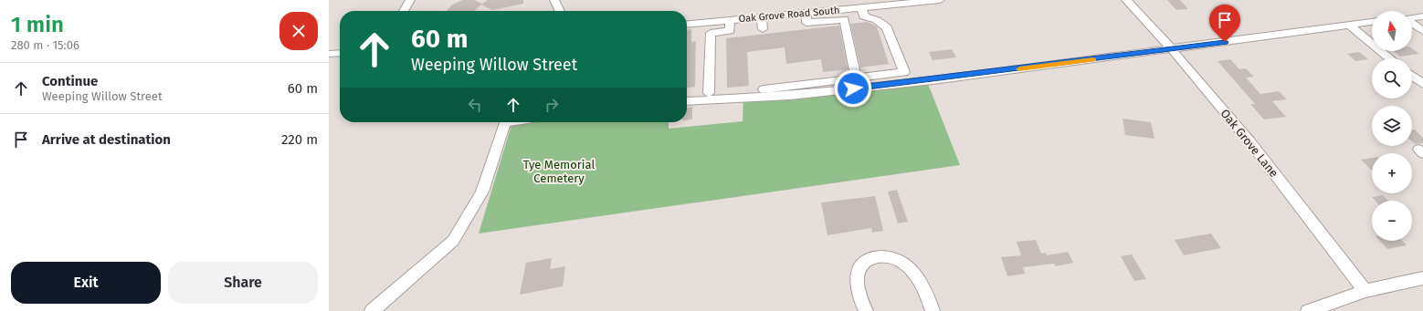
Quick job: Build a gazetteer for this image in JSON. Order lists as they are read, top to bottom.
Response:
{
  "streets": {
    "street": ["Oak Grove Road South", "Oak Grove Lane"]
  },
  "parks": ["Tye Memorial Cemetery"],
  "north": "top",
  "page": {
    "heading": ["1 min", "280 m · 15:06"],
    "map_buttons": ["+", "−"],
    "turn": ["60 m", "Weeping Willow Street"],
    "list": [
      {
        "name": "Continue",
        "note": "Weeping Willow Street",
        "value": "60 m"
      },
      {
        "name": "Arrive at destination",
        "value": "220 m"
      }
    ],
    "buttons": ["Exit", "Share"]
  }
}
